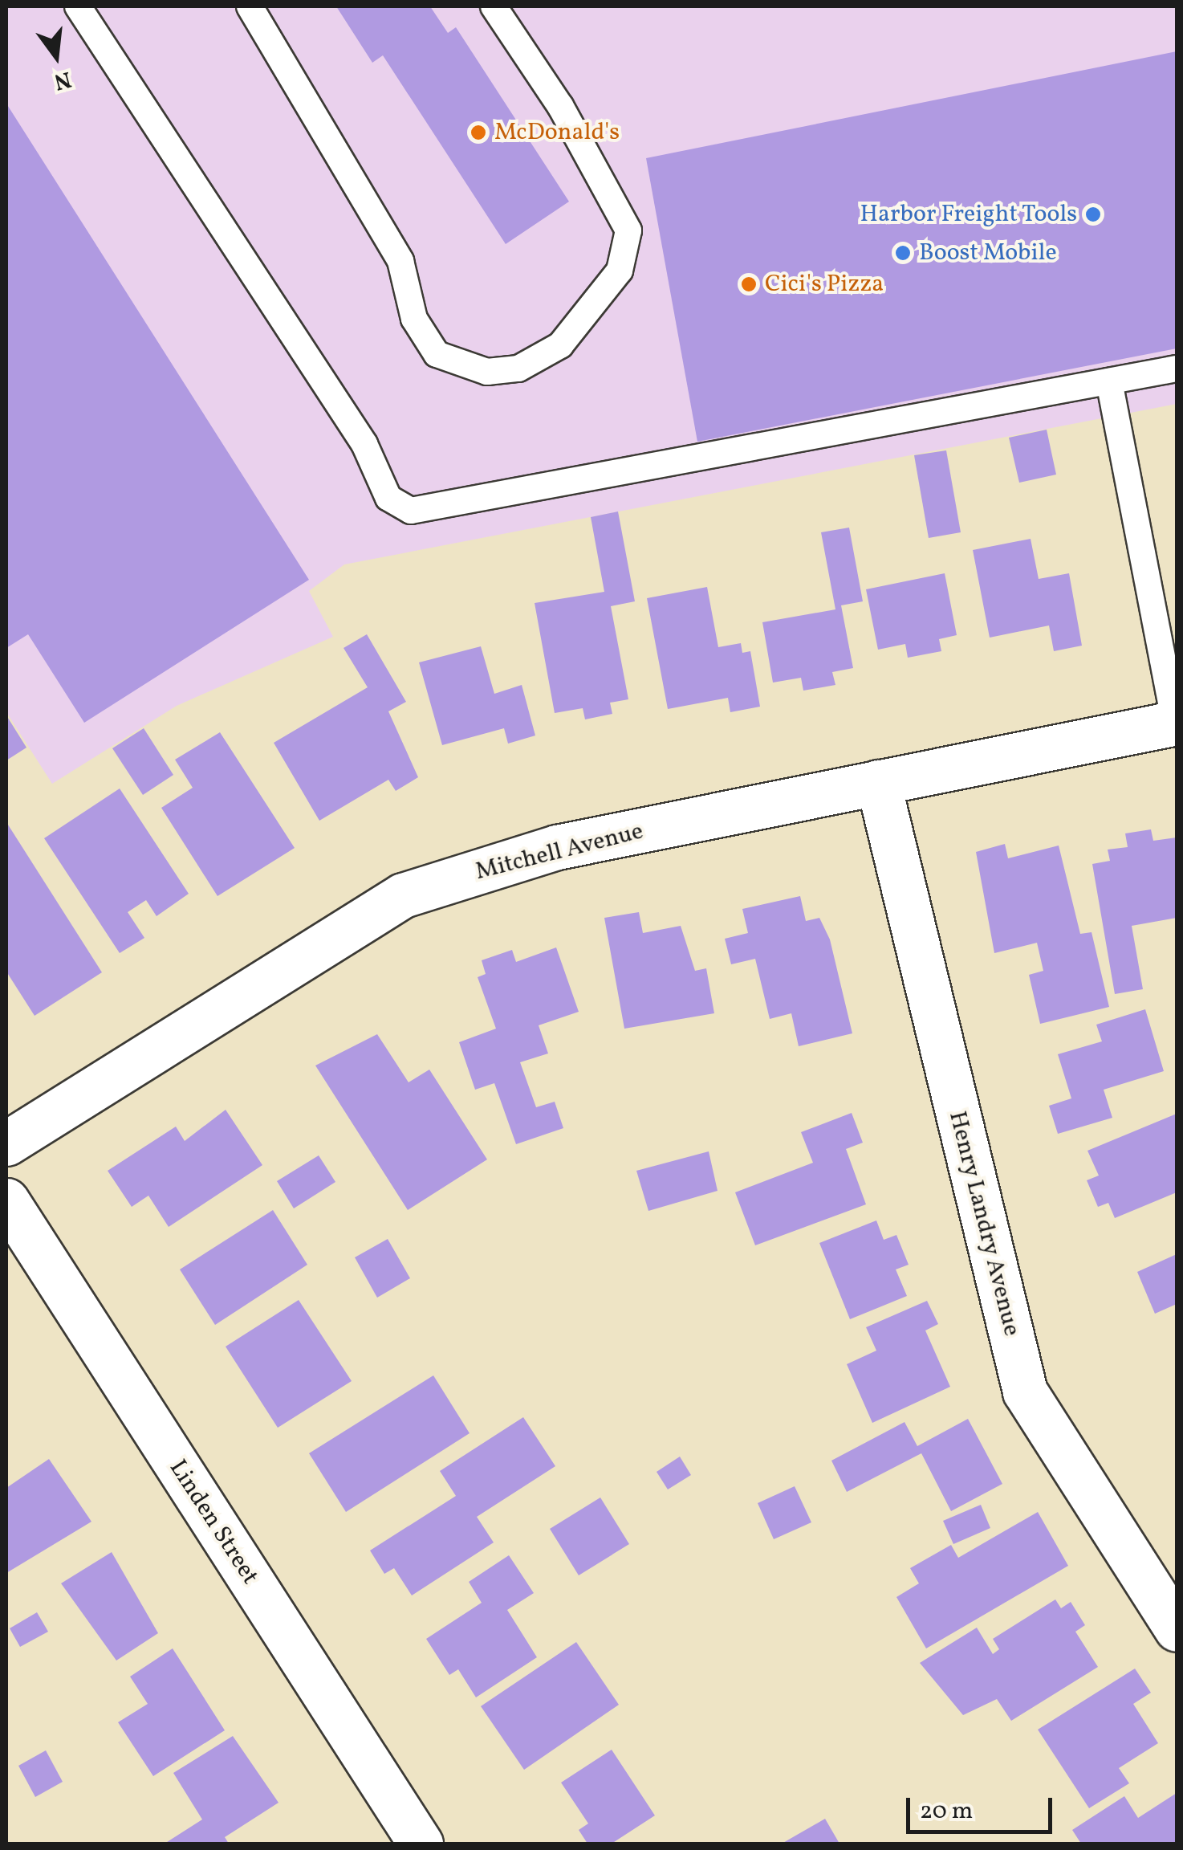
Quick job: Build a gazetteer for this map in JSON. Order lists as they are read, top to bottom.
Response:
{
  "streets": {
    "street": ["Mitchell Avenue", "Henry Landry Avenue", "Linden Street"]
  },
  "crossings": [
    ["Mitchell Avenue", "Henry Landry Avenue"]
  ],
  "places": [
    "McDonald's",
    "Harbor Freight Tools",
    "Boost Mobile",
    "Cici's Pizza"
  ],
  "scale_bar": "20 m",
  "north": "bottom"
}
